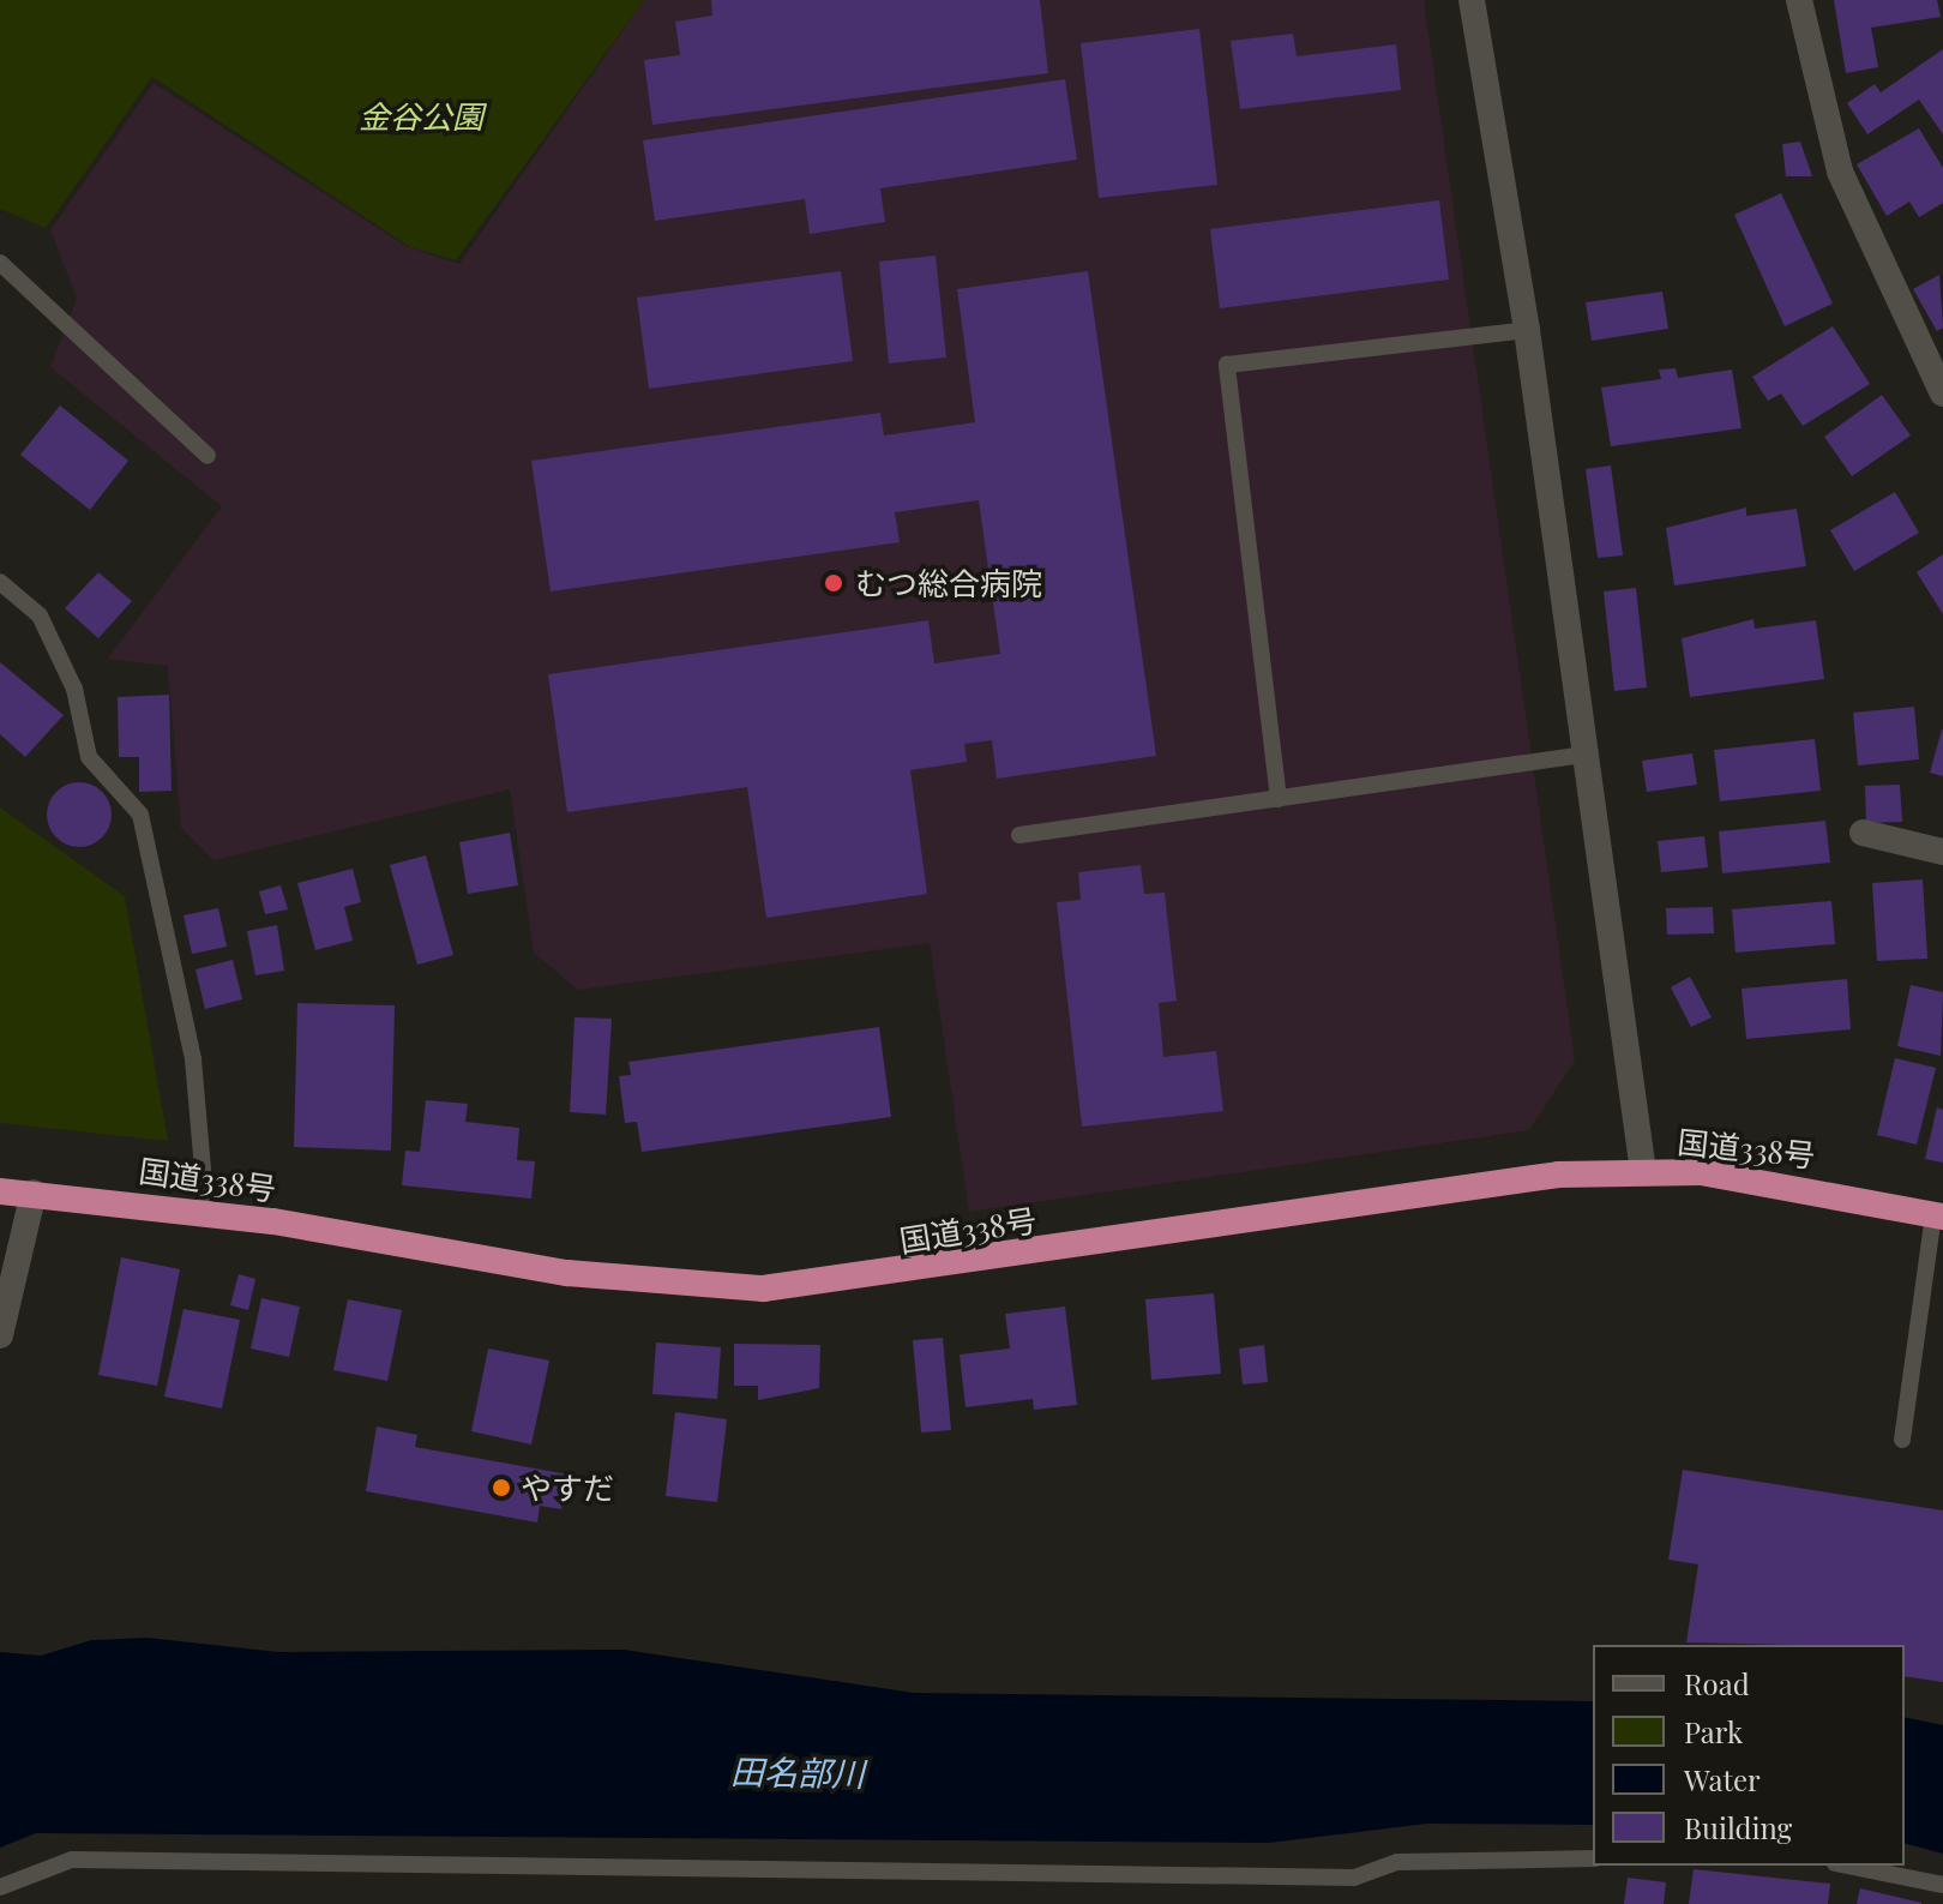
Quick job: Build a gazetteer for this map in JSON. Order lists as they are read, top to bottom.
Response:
{
  "streets": {
    "highway": ["国道338号"]
  },
  "water": ["田名部川"],
  "parks": ["金谷公園"],
  "places": ["むつ総合病院", "やすだ"],
  "legend": [
    "Road",
    "Park",
    "Water",
    "Building"
  ]
}
